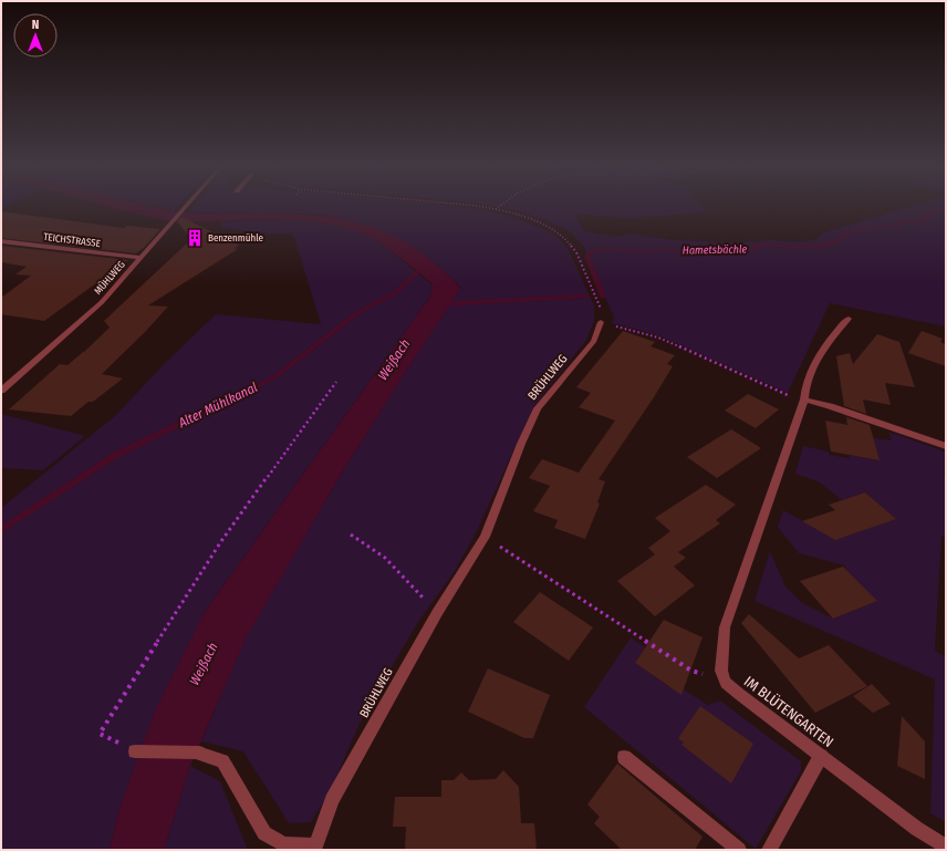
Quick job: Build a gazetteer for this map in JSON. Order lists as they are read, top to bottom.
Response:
{
  "streets": {
    "street": [
      "TEICHSTRASSE",
      "MÜHLWEG",
      "BRÜHLWEG",
      "IM BLÜTENGARTEN"
    ]
  },
  "crossings": [
    ["TEICHSTRASSE", "MÜHLWEG"]
  ],
  "water": ["Hametsbächle", "Weißach", "Alter Mühlkanal"],
  "places": {
    "building": ["Benzenmühle"]
  },
  "north": "top"
}
